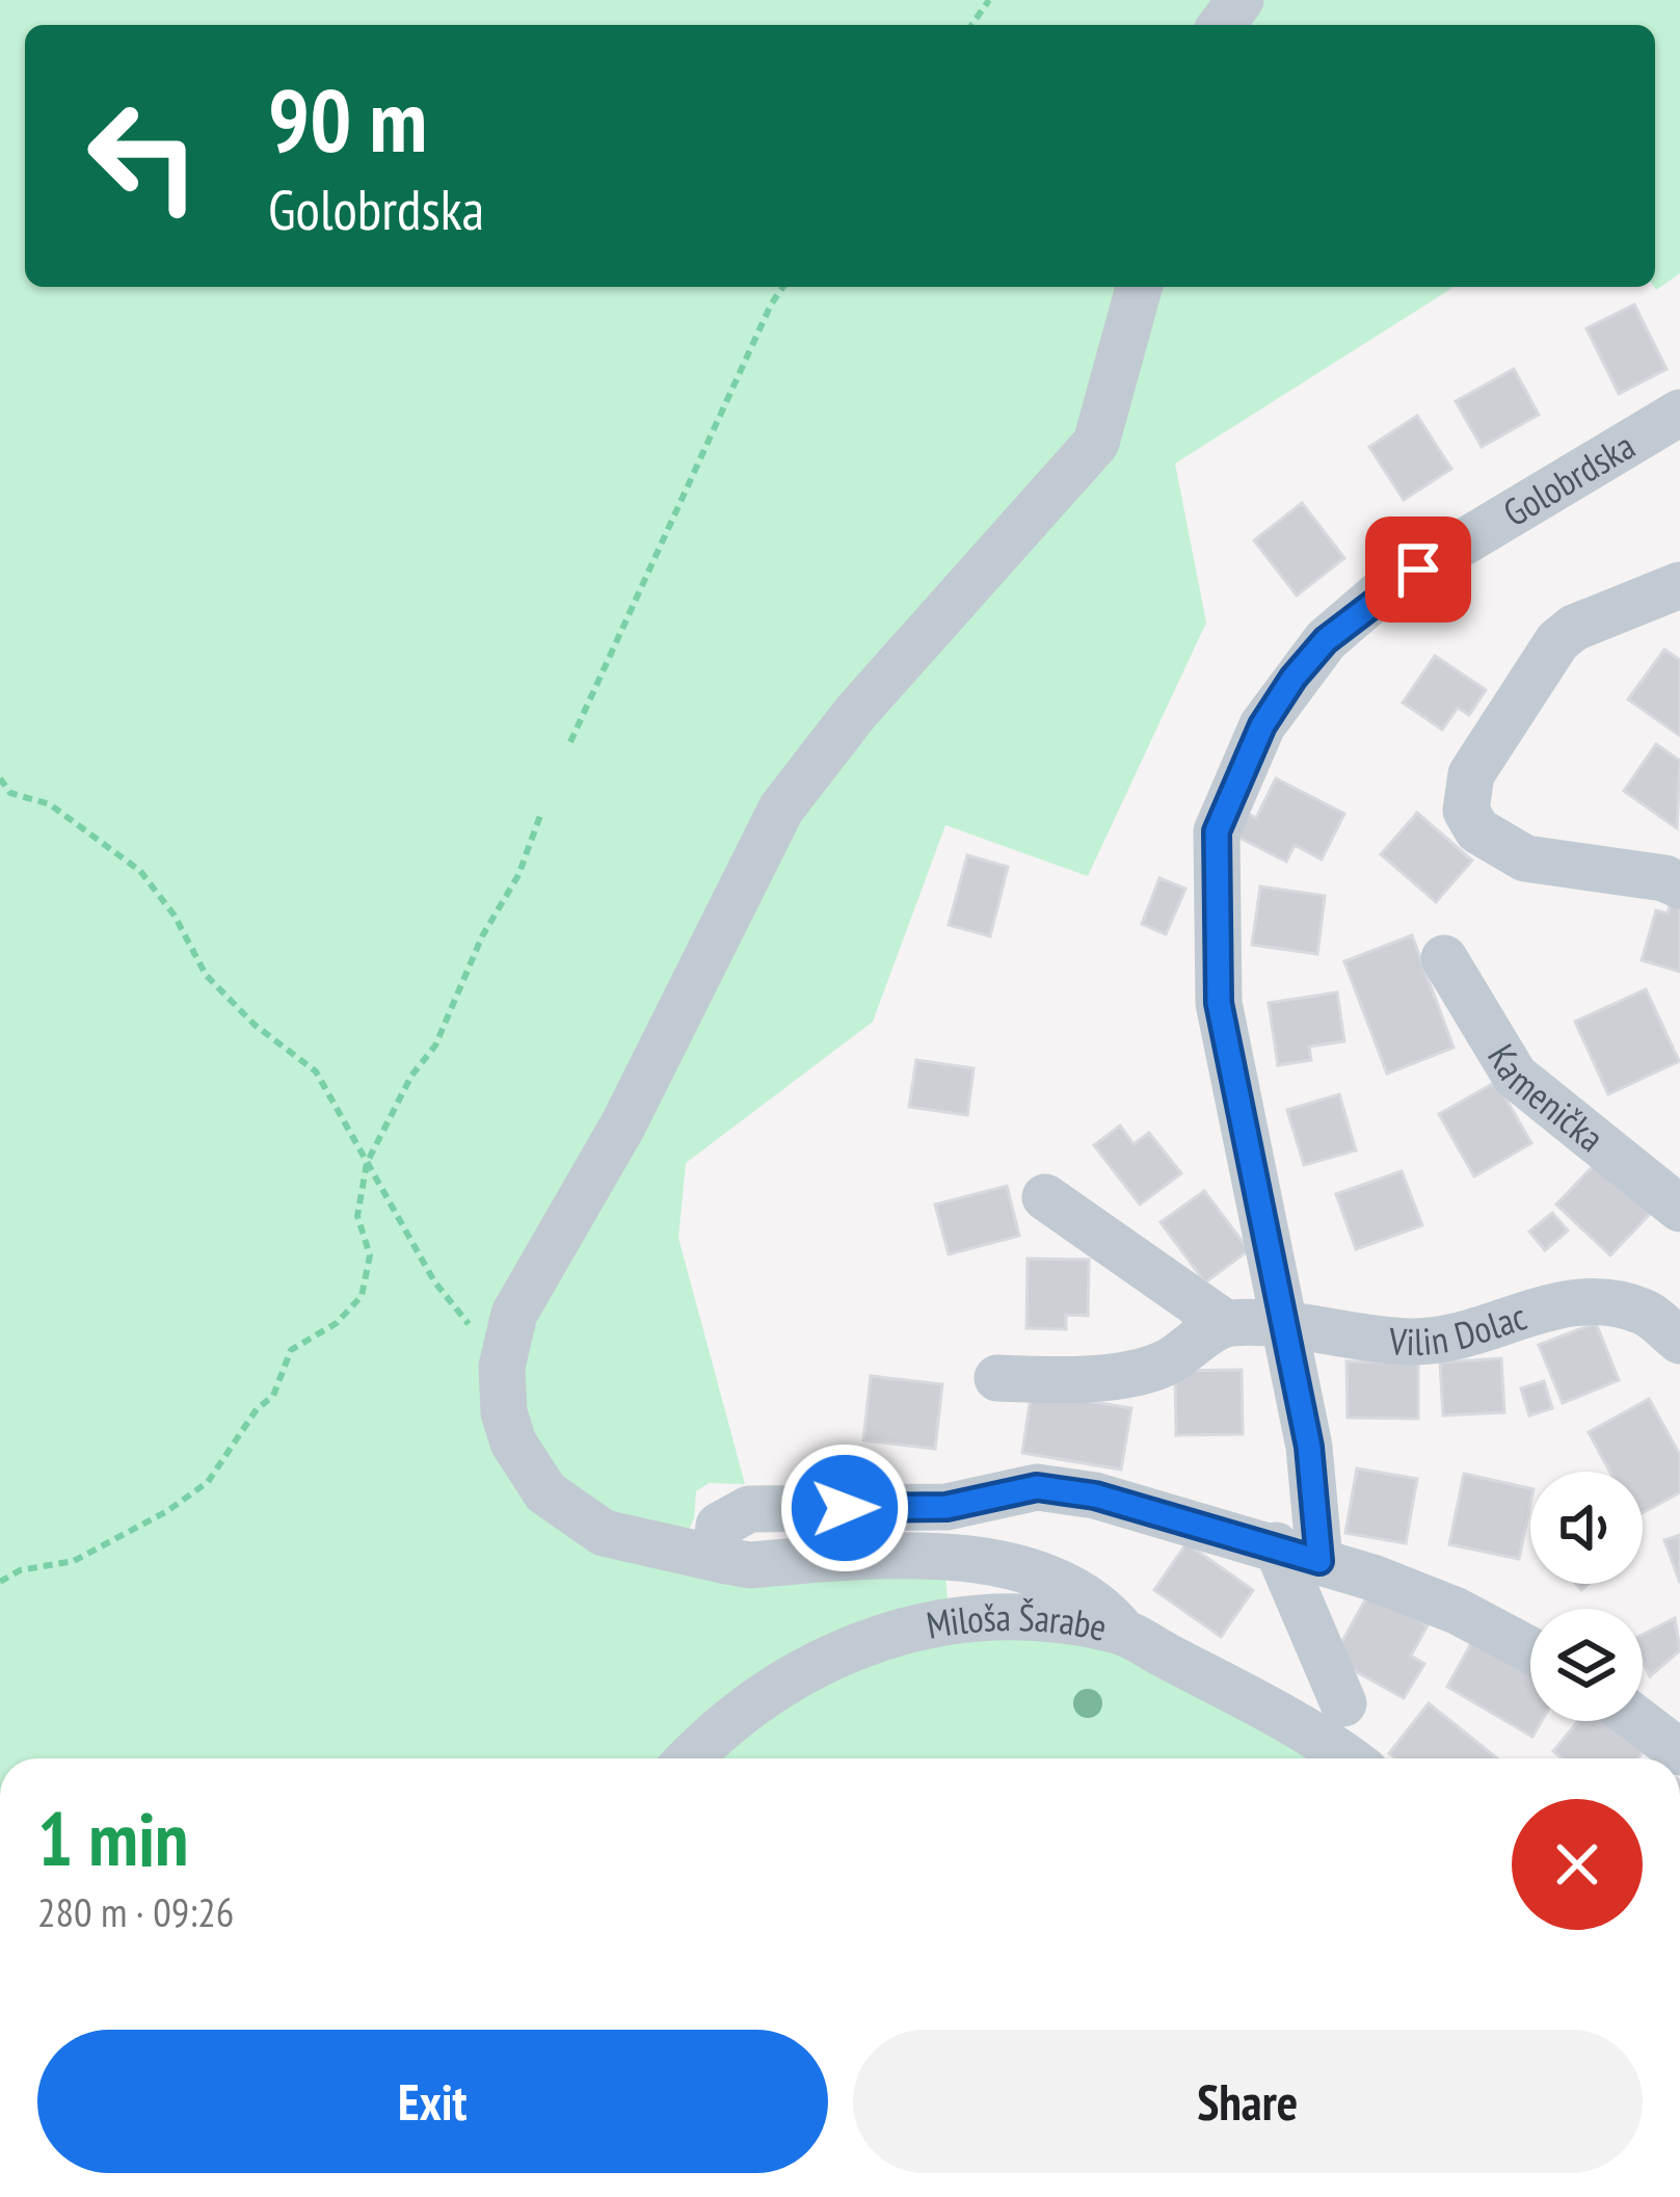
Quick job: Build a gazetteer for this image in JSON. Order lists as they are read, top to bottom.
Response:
{
  "streets": {
    "street": [
      "Golobrdska",
      "Kamenička",
      "Vilin Dolac",
      "Miloša Šarabe"
    ]
  },
  "crossings": [
    ["Golobrdska", "Vilin Dolac"]
  ],
  "page": {
    "turn": ["90 m", "Golobrdska"],
    "heading": ["1 min", "280 m · 09:26"],
    "buttons": ["Exit", "Share"]
  }
}
